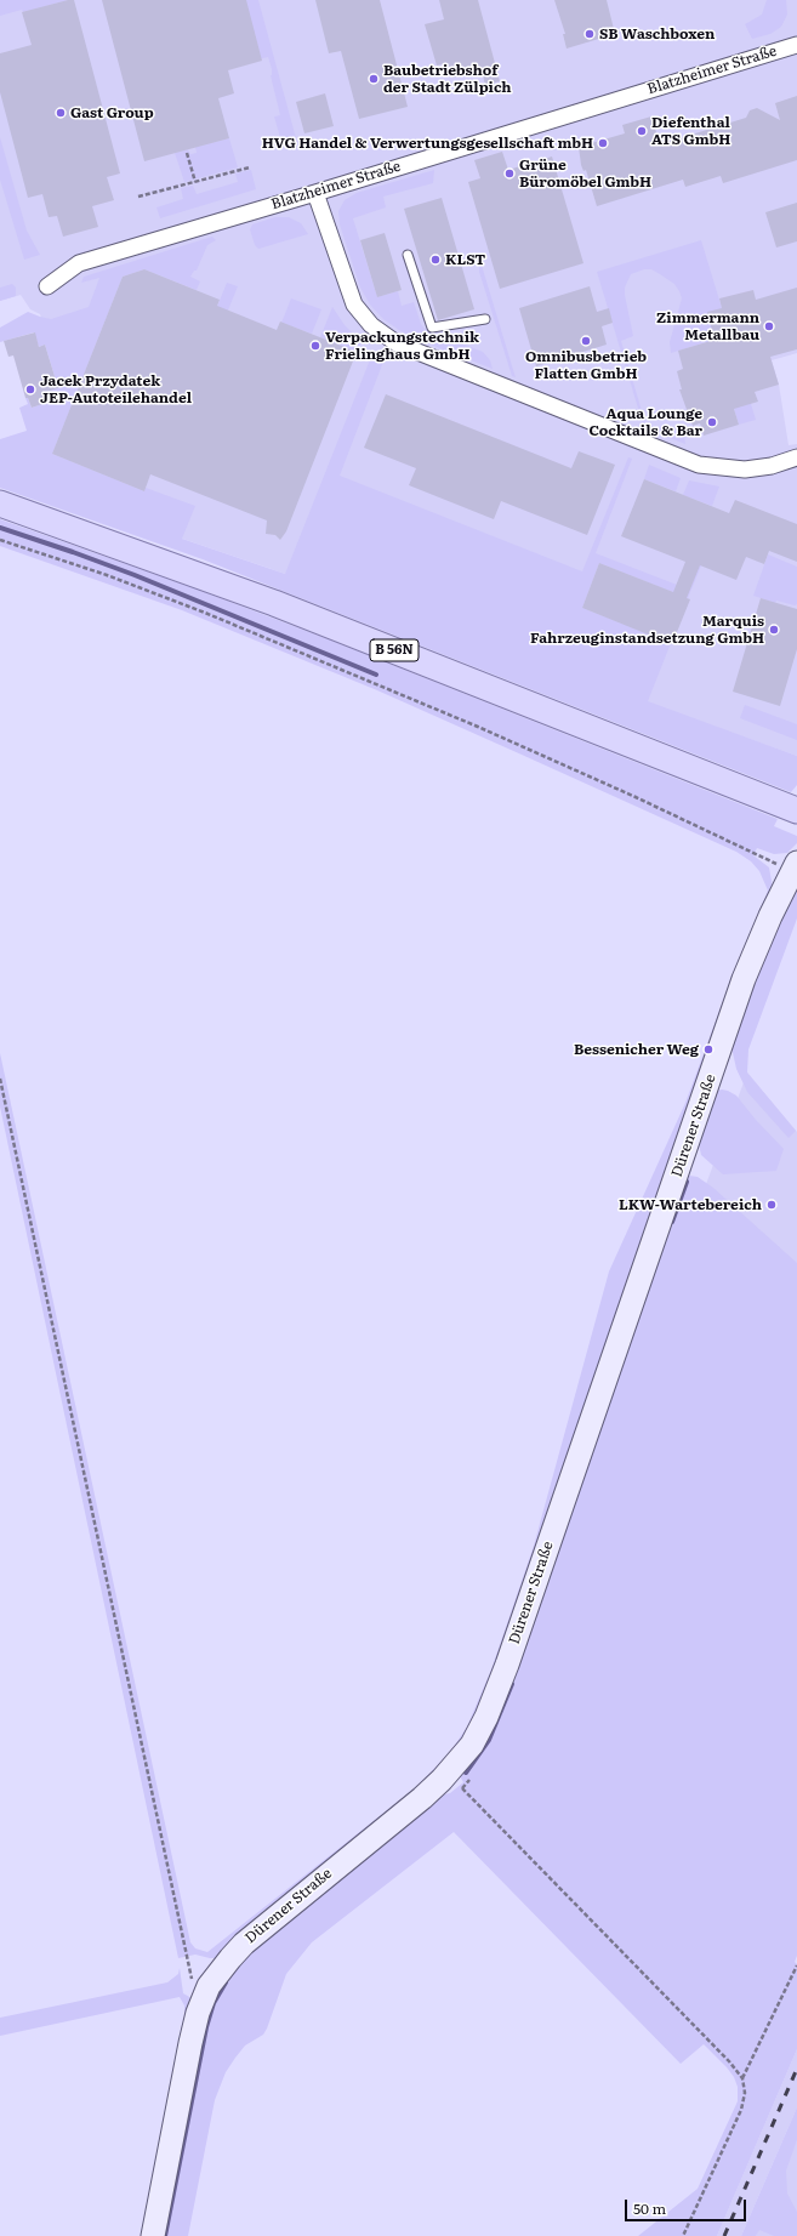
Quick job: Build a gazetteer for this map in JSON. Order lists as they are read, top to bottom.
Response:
{
  "streets": {
    "main road": ["B 56N"],
    "street": ["Blatzheimer Straße", "Dürener Straße"]
  },
  "places": [
    "SB Waschboxen",
    "Baubetriebshof der Stadt Zülpich",
    "Gast Group",
    "Diefenthal ATS GmbH",
    "HVG Handel & Verwertungsgesellschaft mbH",
    "Grüne Büromöbel GmbH",
    "KLST",
    "Zimmermann Metallbau",
    "Omnibusbetrieb Flatten GmbH",
    "Verpackungstechnik Frielinghaus GmbH",
    "Jacek Przydatek JEP-Autoteilehandel",
    "Aqua Lounge Cocktails & Bar",
    "Marquis Fahrzeuginstandsetzung GmbH",
    "Bessenicher Weg",
    "LKW-Wartebereich"
  ],
  "scale_bar": "50 m"
}
